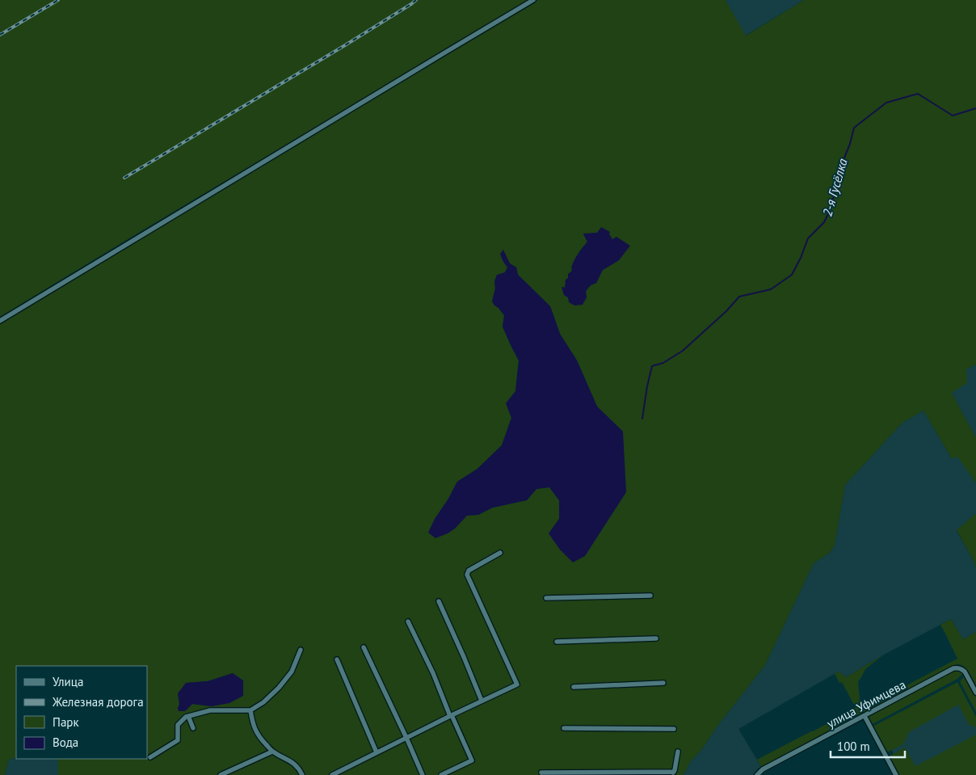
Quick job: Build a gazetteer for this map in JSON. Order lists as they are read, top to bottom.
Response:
{
  "streets": {
    "street": ["улица Уфимцева"]
  },
  "water": ["2-я Гусёлка"],
  "legend": [
    "Улица",
    "Железная дорога",
    "Парк",
    "Вода"
  ],
  "scale_bar": "100 m"
}
